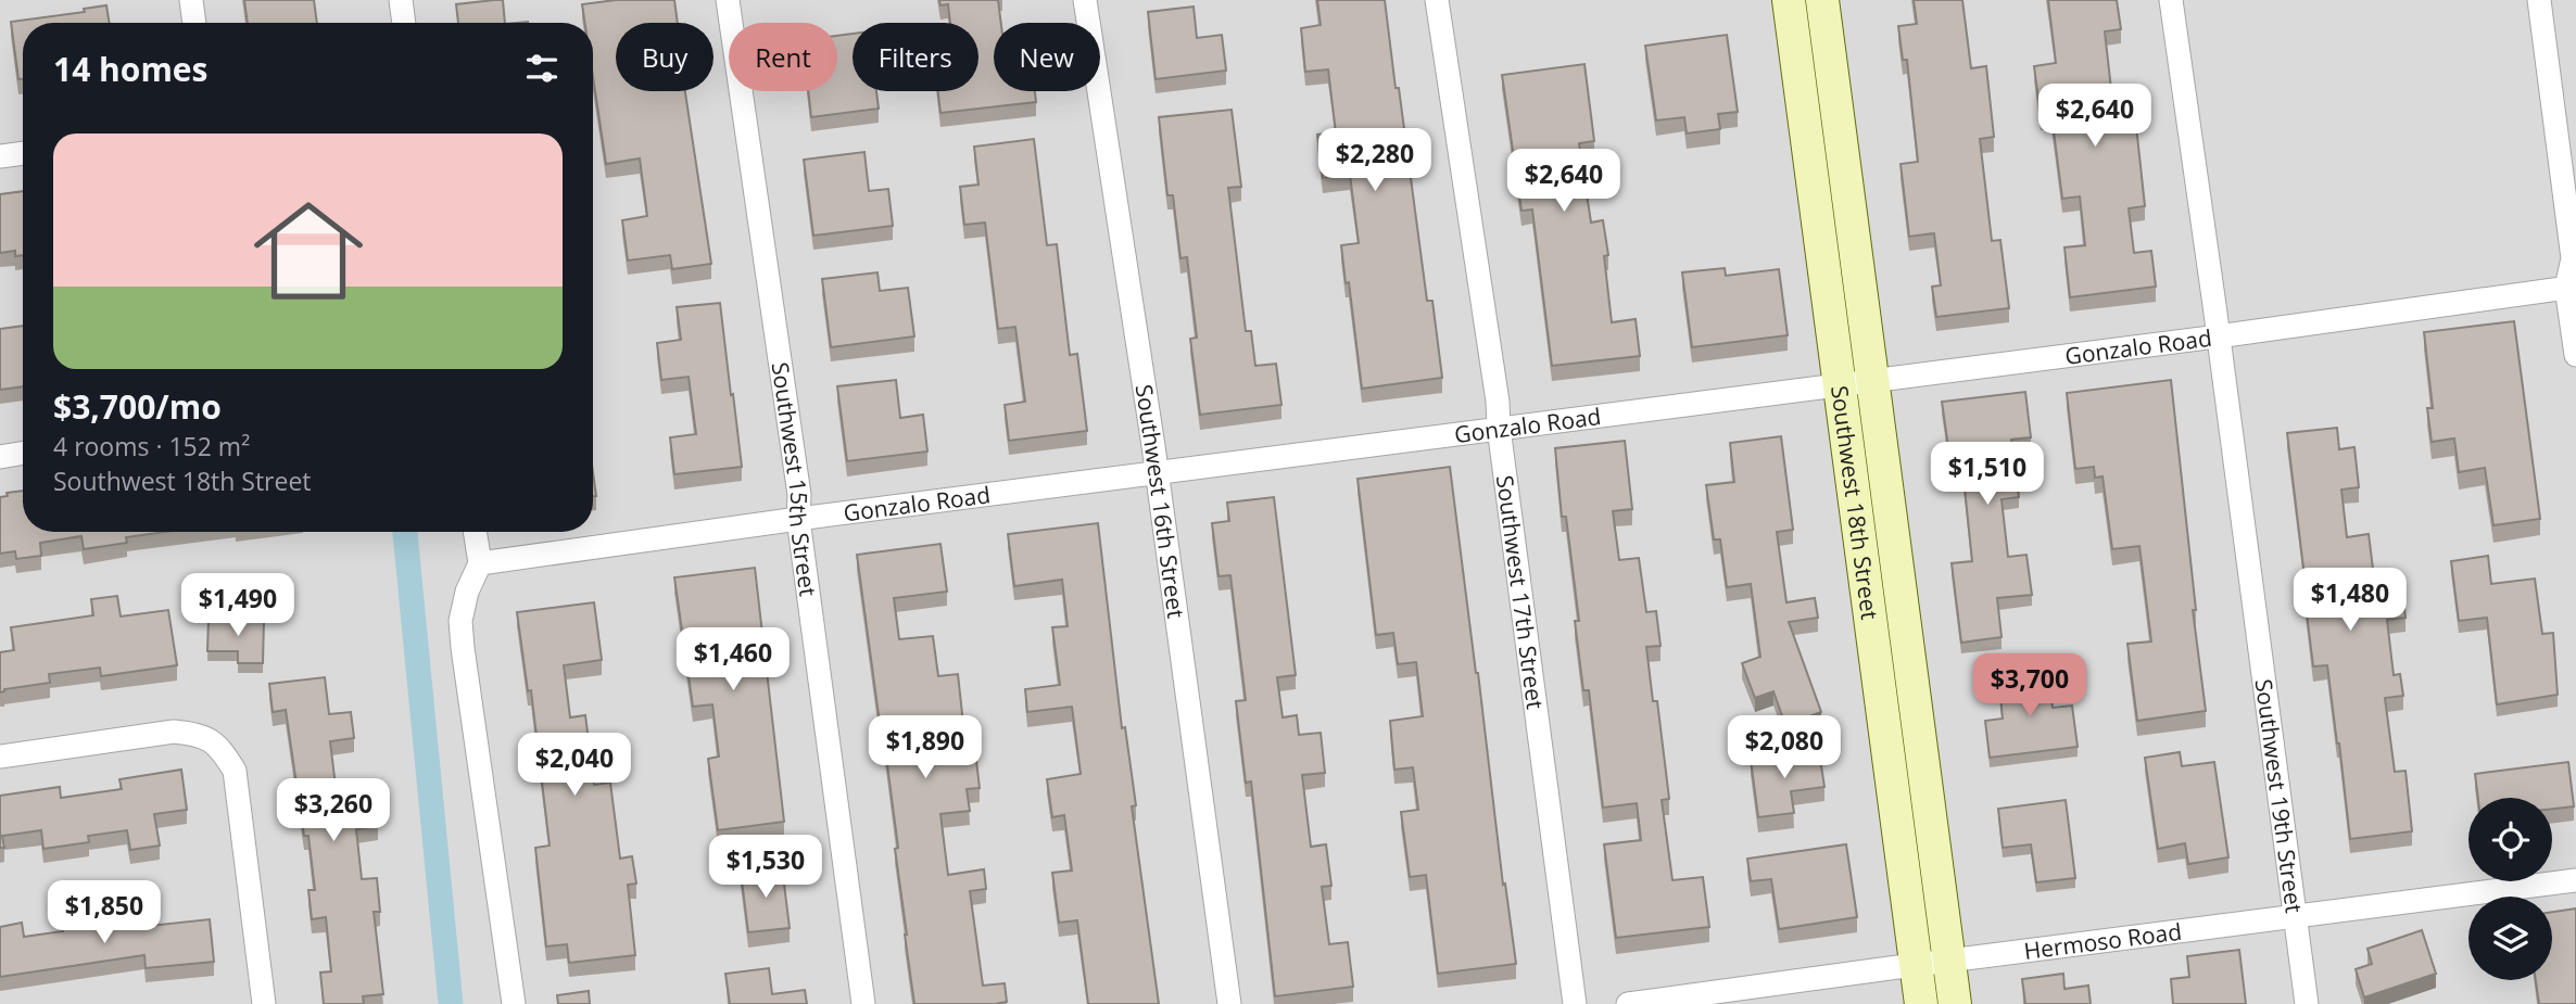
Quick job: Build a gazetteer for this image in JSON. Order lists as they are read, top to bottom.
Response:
{
  "streets": {
    "main road": ["Southwest 18th Street"],
    "street": [
      "Gonzalo Road",
      "Southwest 15th Street",
      "Southwest 16th Street",
      "Southwest 17th Street",
      "Southwest 19th Street",
      "Hermoso Road"
    ]
  },
  "crossings": [
    ["Gonzalo Road", "Southwest 15th Street"],
    ["Gonzalo Road", "Southwest 16th Street"],
    ["Gonzalo Road", "Southwest 18th Street"],
    ["Gonzalo Road", "Southwest 17th Street"],
    ["Gonzalo Road", "Southwest 19th Street"],
    ["Southwest 18th Street", "Hermoso Road"],
    ["Southwest 19th Street", "Hermoso Road"]
  ],
  "page": {
    "chip": [
      "Buy",
      "Rent",
      "Filters",
      "New"
    ],
    "heading": "14 homes",
    "price": [
      "$2,640",
      "$2,280",
      "$2,640",
      "$1,510",
      "$1,480",
      "$1,490",
      "$1,460",
      "$3,700",
      "$1,890",
      "$2,080",
      "$2,040",
      "$3,260",
      "$1,530",
      "$1,850"
    ],
    "list": [
      {
        "name": "$3,700/mo",
        "note": "4 rooms · 152 m² · Southwest 18th Street"
      }
    ]
  }
}
